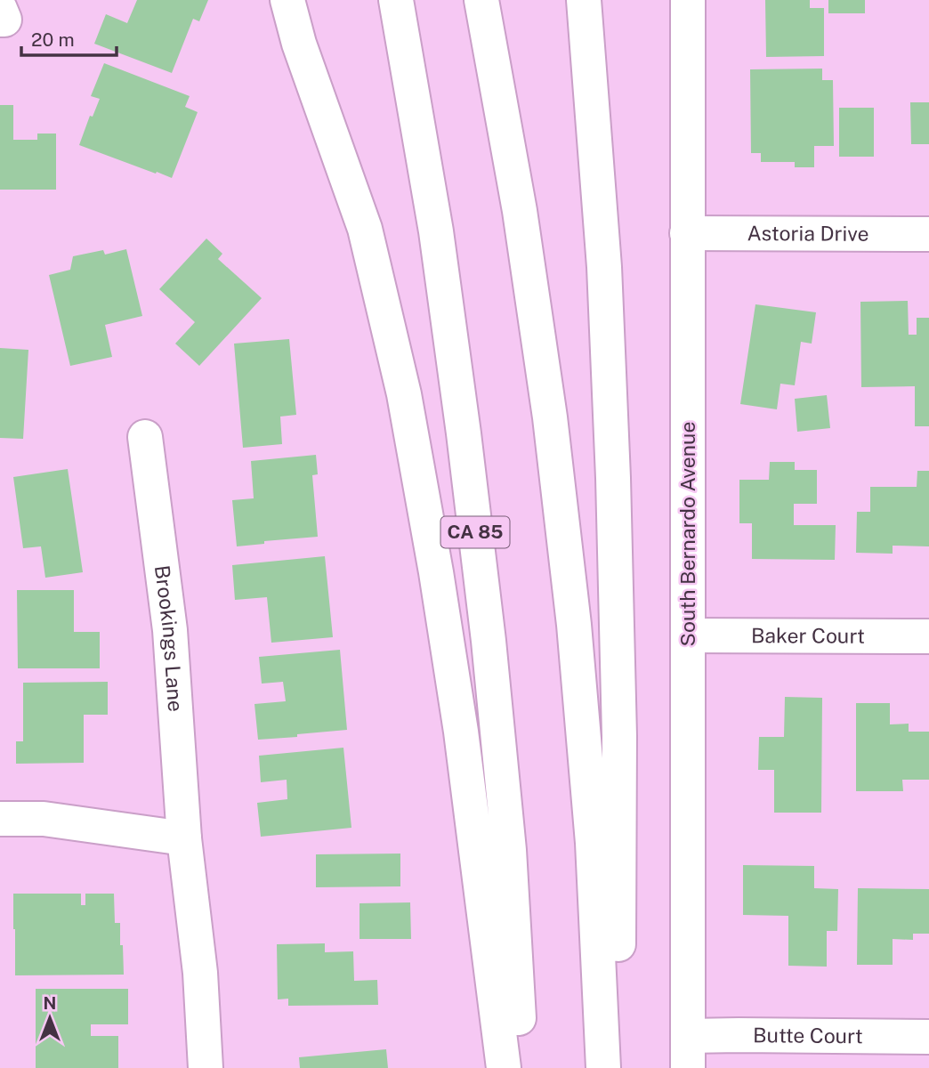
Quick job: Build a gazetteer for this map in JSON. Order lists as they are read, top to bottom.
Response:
{
  "streets": {
    "main road": [
      "Astoria Drive",
      "CA 85",
      "South Bernardo Avenue",
      "Baker Court",
      "Brookings Lane",
      "Butte Court"
    ]
  },
  "crossings": [
    ["Astoria Drive", "South Bernardo Avenue"],
    ["South Bernardo Avenue", "Baker Court"],
    ["South Bernardo Avenue", "Butte Court"]
  ],
  "scale_bar": "20 m",
  "north": "top"
}
